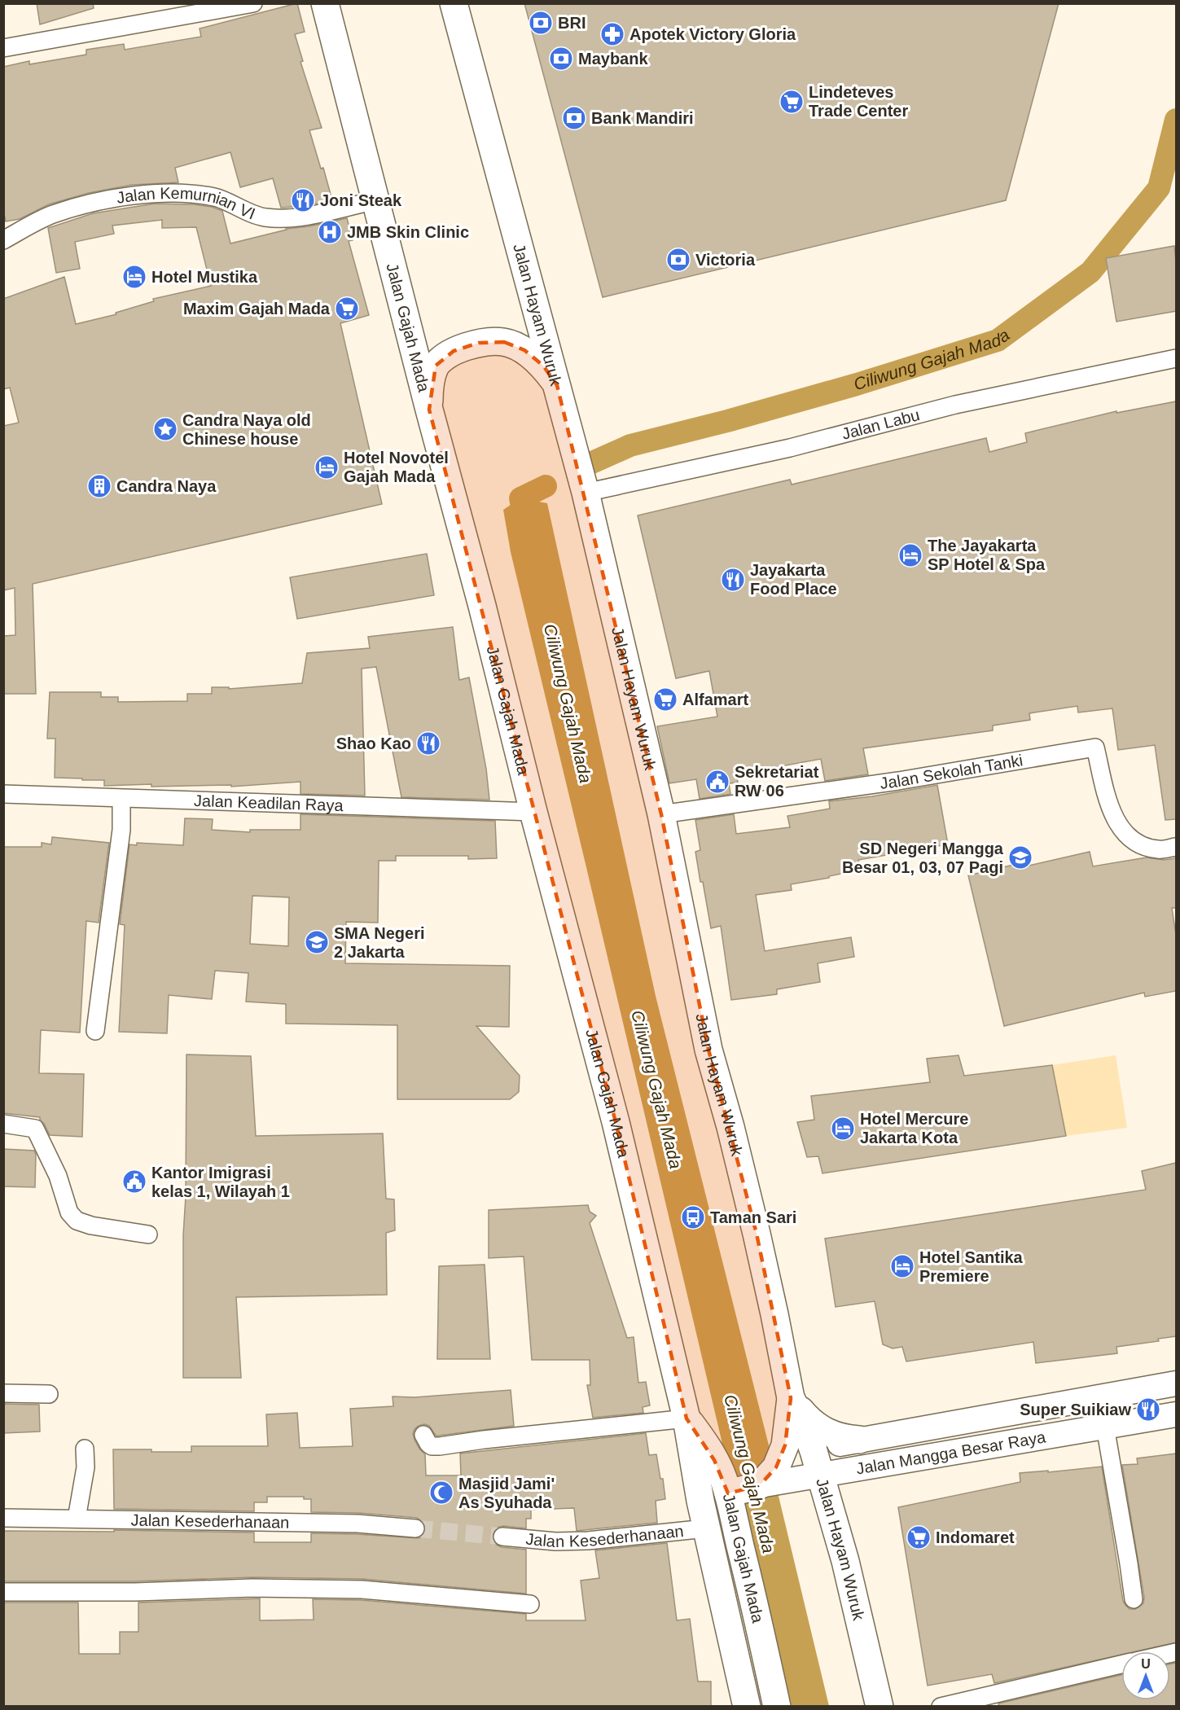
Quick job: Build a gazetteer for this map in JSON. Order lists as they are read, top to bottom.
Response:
{
  "streets": {
    "main road": ["Jalan Hayam Wuruk", "Jalan Gajah Mada", "Jalan Mangga Besar Raya"],
    "street": [
      "Jalan Kemurnian VI",
      "Jalan Labu",
      "Jalan Sekolah Tanki",
      "Jalan Keadilan Raya",
      "Jalan Kesederhanaan"
    ]
  },
  "crossings": [
    ["Jalan Kemurnian VI", "Jalan Gajah Mada"],
    ["Jalan Hayam Wuruk", "Jalan Labu"],
    ["Jalan Hayam Wuruk", "Jalan Sekolah Tanki"],
    ["Jalan Hayam Wuruk", "Jalan Mangga Besar Raya"],
    ["Jalan Gajah Mada", "Jalan Keadilan Raya"],
    ["Jalan Gajah Mada", "Jalan Mangga Besar Raya"],
    ["Jalan Gajah Mada", "Jalan Kesederhanaan"]
  ],
  "water": ["Ciliwung Gajah Mada"],
  "places": {
    "bank": [
      "BRI",
      "Maybank",
      "Bank Mandiri",
      "Victoria"
    ],
    "pharmacy": ["Apotek Victory Gloria"],
    "supermarket": [
      "Lindeteves Trade Center",
      "Maxim Gajah Mada",
      "Alfamart",
      "Indomaret"
    ],
    "restaurant": [
      "Joni Steak",
      "Jayakarta Food Place",
      "Shao Kao",
      "Super Suikiaw"
    ],
    "hospital": ["JMB Skin Clinic"],
    "hotel": [
      "Hotel Mustika",
      "Hotel Novotel Gajah Mada",
      "The Jayakarta SP Hotel & Spa",
      "Hotel Mercure Jakarta Kota",
      "Hotel Santika Premiere"
    ],
    "place": ["Candra Naya old Chinese house"],
    "building": ["Candra Naya"],
    "public building": ["Sekretariat RW 06", "Kantor Imigrasi kelas 1, Wilayah 1"],
    "school or university": ["SD Negeri Mangga Besar 01, 03, 07 Pagi", "SMA Negeri 2 Jakarta"],
    "bus stop": ["Taman Sari"],
    "mosque": ["Masjid Jami' As Syuhada"]
  },
  "north": "top"
}
